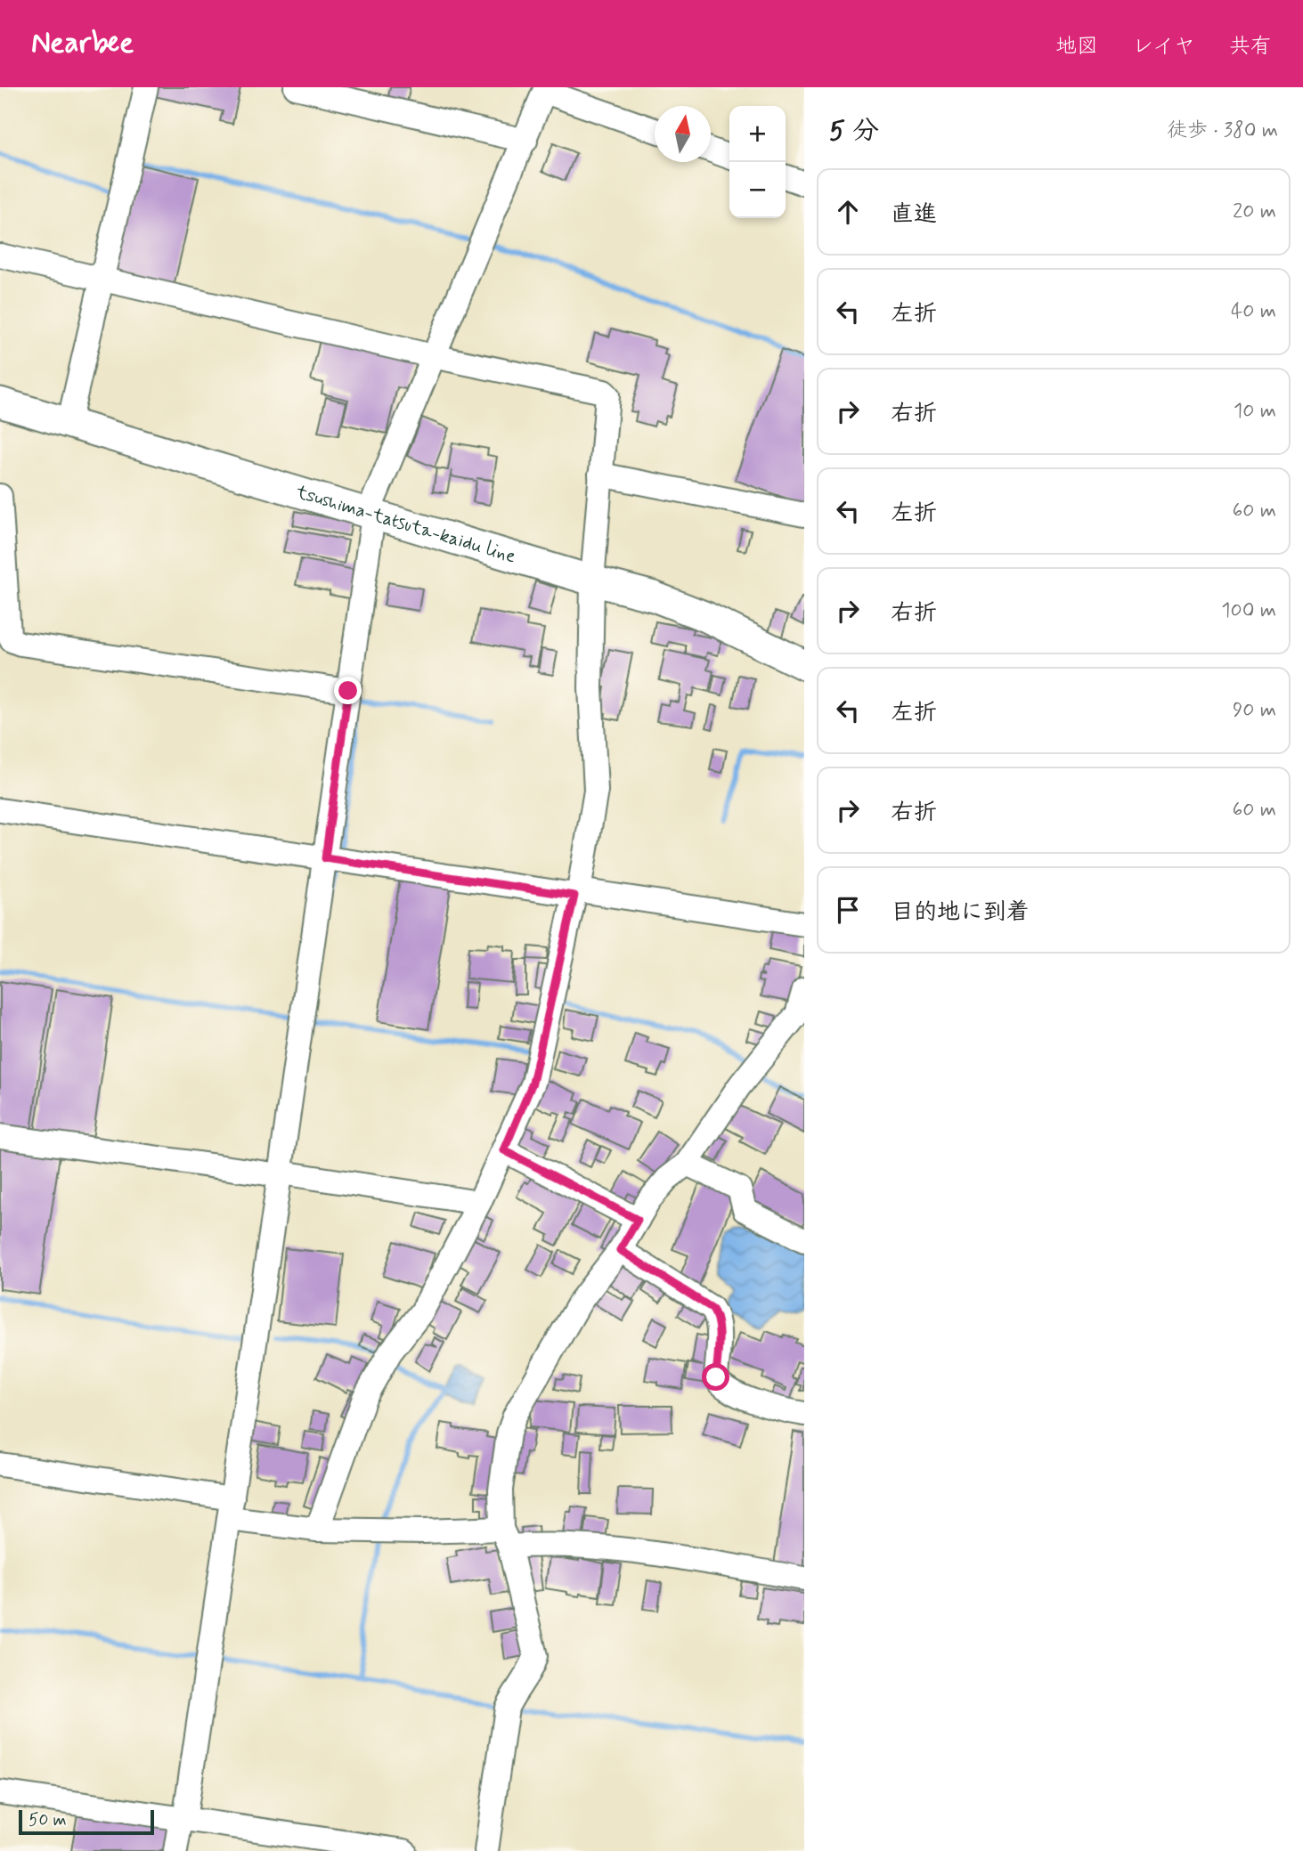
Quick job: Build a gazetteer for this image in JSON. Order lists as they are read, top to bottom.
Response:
{
  "streets": {
    "main road": ["tsushima-tatsuta-kaidu line"]
  },
  "scale_bar": "50 m",
  "north": "top",
  "page": {
    "header": "Nearbee",
    "nav": ["地図", "レイヤ", "共有"],
    "heading": ["5 分", "徒歩 · 380 m"],
    "map_buttons": ["+", "−"],
    "list": [
      ["直進", "20 m"],
      ["左折", "40 m"],
      ["右折", "10 m"],
      ["左折", "60 m"],
      ["右折", "100 m"],
      ["左折", "90 m"],
      ["右折", "60 m"],
      "目的地に到着"
    ],
    "scale": "50 m"
  }
}
